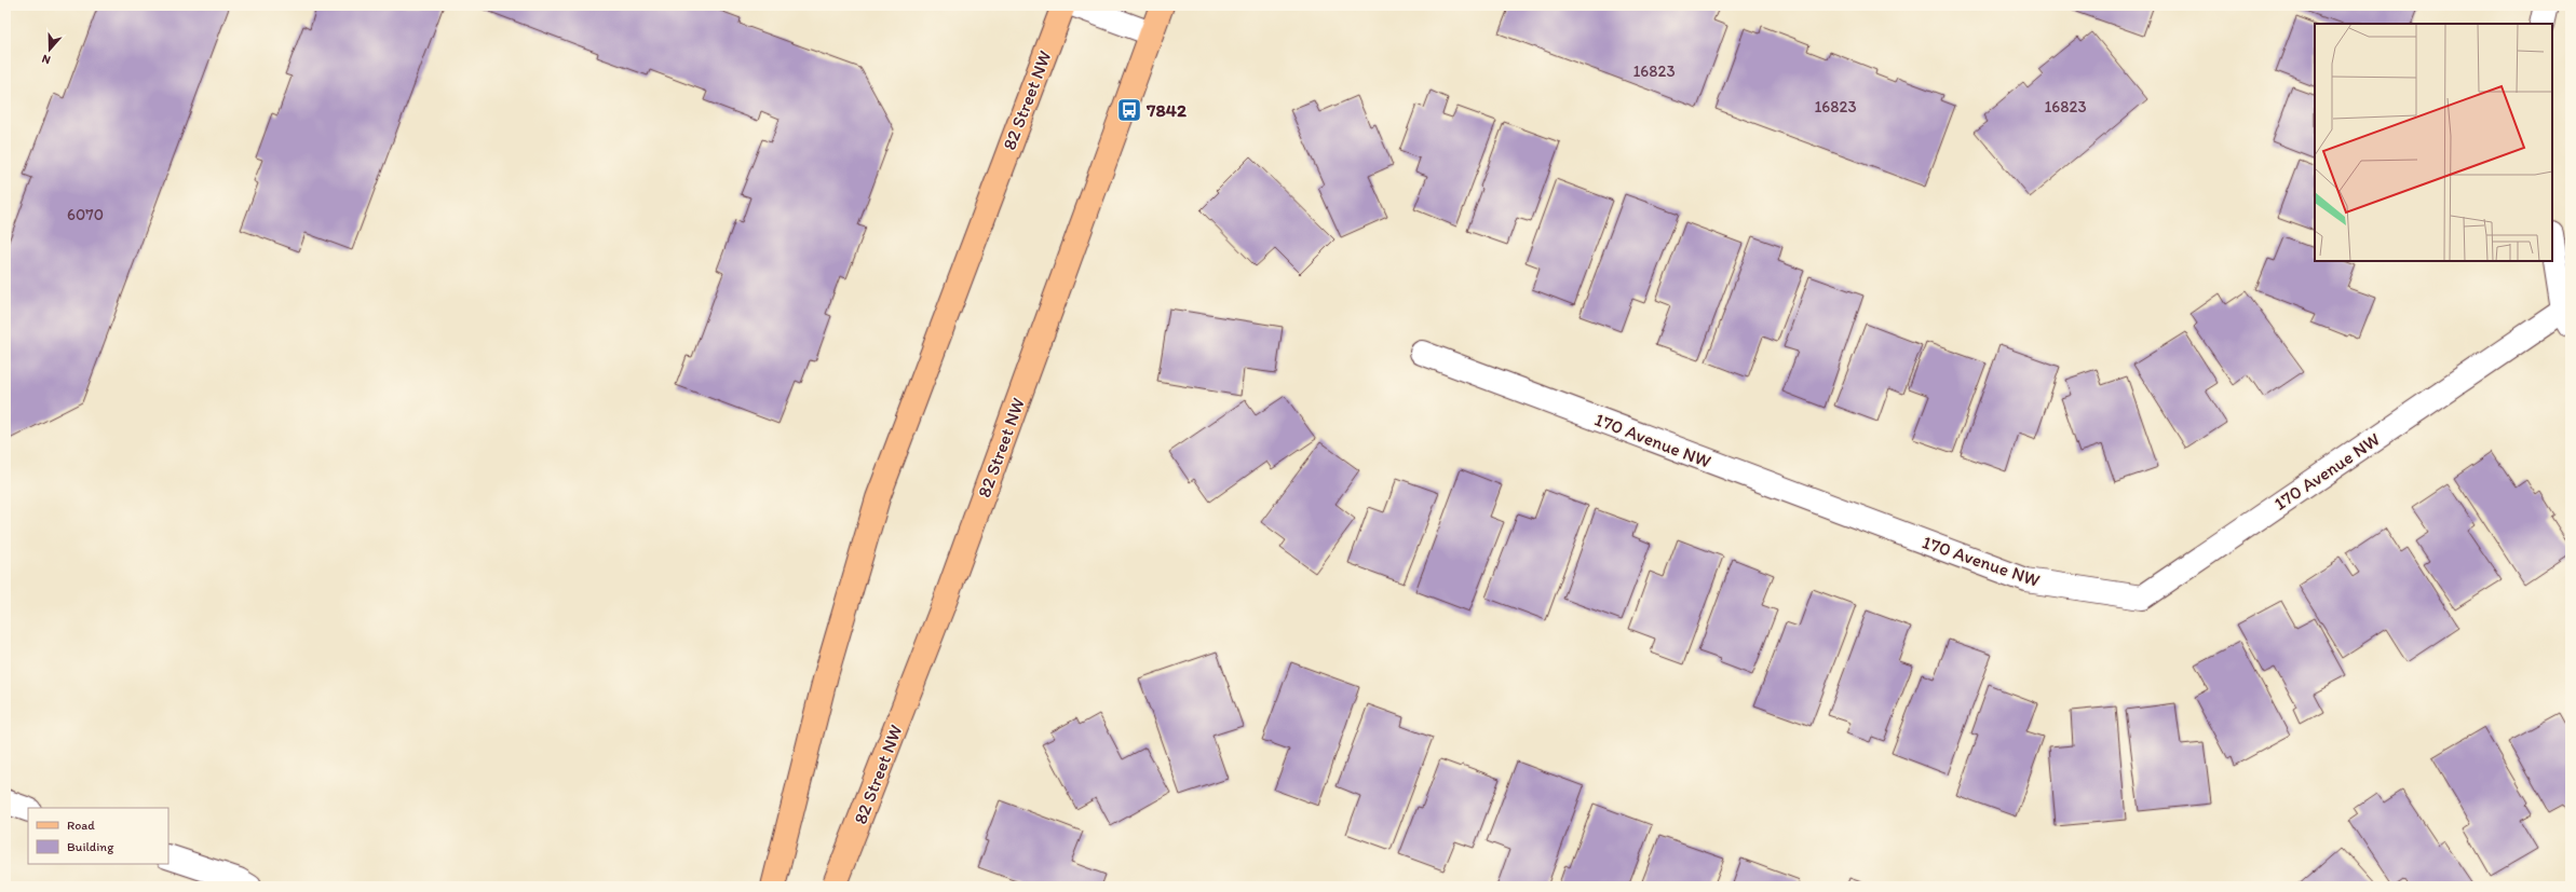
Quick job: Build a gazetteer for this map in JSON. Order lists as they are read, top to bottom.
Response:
{
  "streets": {
    "main road": ["82 Street NW"],
    "street": ["170 Avenue NW"]
  },
  "places": {
    "bus stop": ["7842"]
  },
  "house_numbers": [
    "16823",
    "16823",
    "16823",
    "6070"
  ],
  "legend": ["Road", "Building"],
  "north": "bottom"
}
